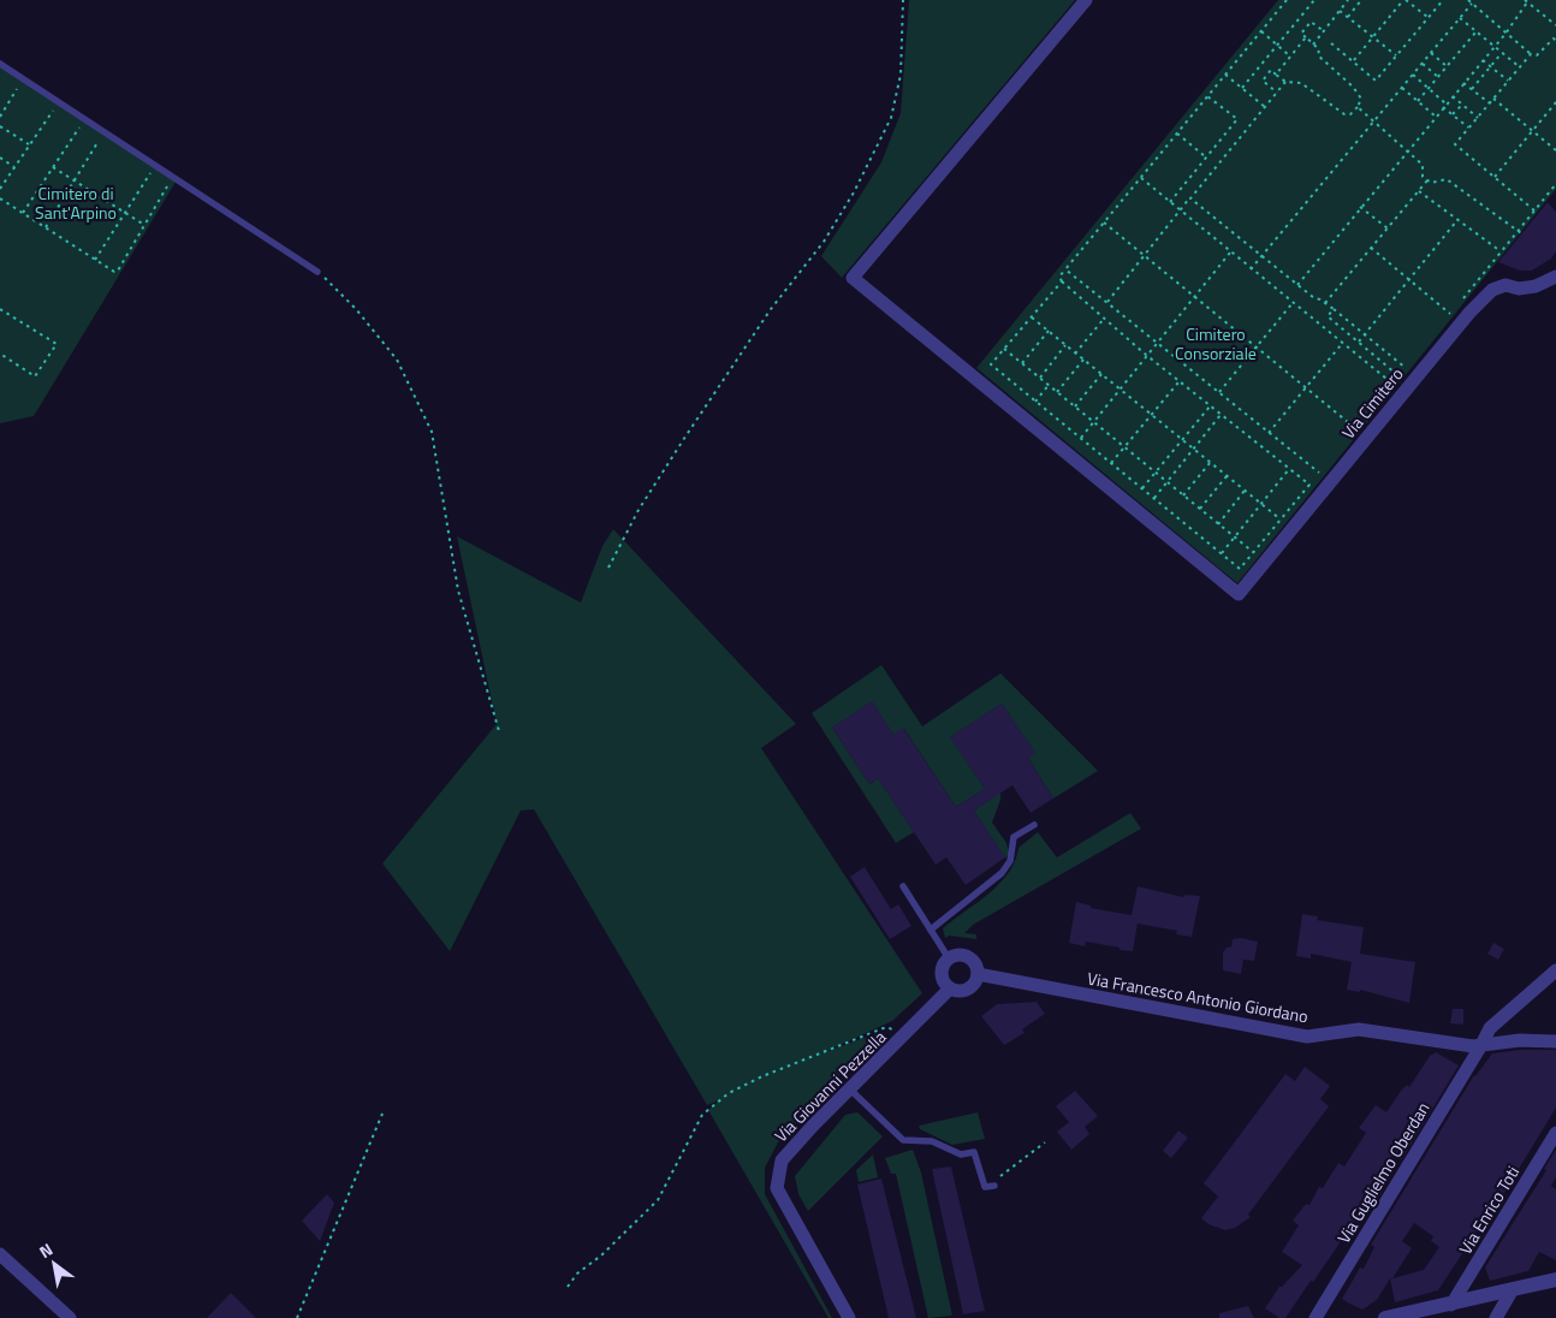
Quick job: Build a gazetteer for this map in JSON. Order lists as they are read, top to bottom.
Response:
{
  "streets": {
    "street": [
      "Via Cimitero",
      "Via Francesco Antonio Giordano",
      "Via Giovanni Pezzella",
      "Via Guglielmo Oberdan",
      "Via Enrico Toti"
    ]
  },
  "crossings": [
    ["Via Francesco Antonio Giordano", "Via Giovanni Pezzella"],
    ["Via Francesco Antonio Giordano", "Via Guglielmo Oberdan"]
  ],
  "parks": ["Cimitero di Sant'Arpino", "Cimitero Consorziale"],
  "north": "top left"
}
